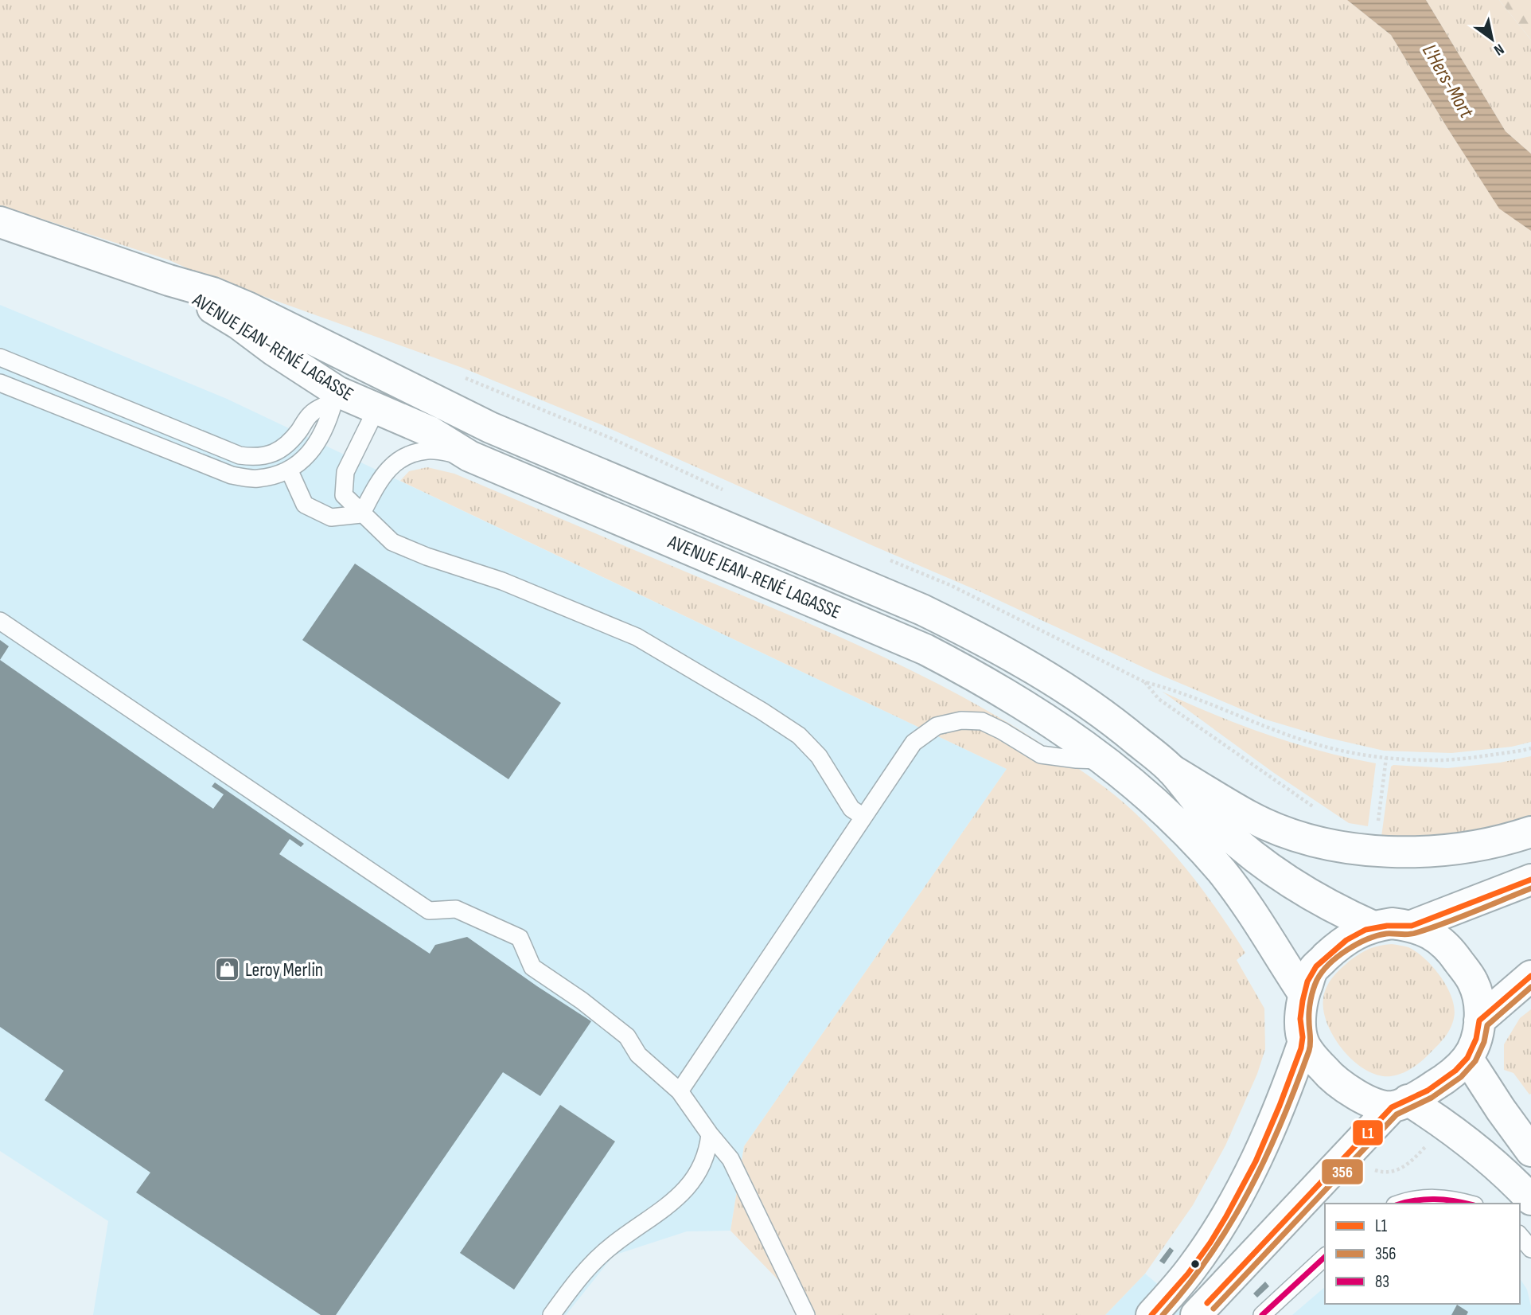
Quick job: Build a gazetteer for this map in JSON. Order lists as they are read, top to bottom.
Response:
{
  "streets": {
    "street": ["AVENUE JEAN-RENÉ LAGASSE"]
  },
  "water": ["L'Hers-Mort"],
  "places": {
    "shop": ["Leroy Merlin"]
  },
  "lines": ["transit line L1", "transit line 356", "transit line 83"],
  "legend": ["L1", "356", "83"],
  "north": "bottom right"
}
